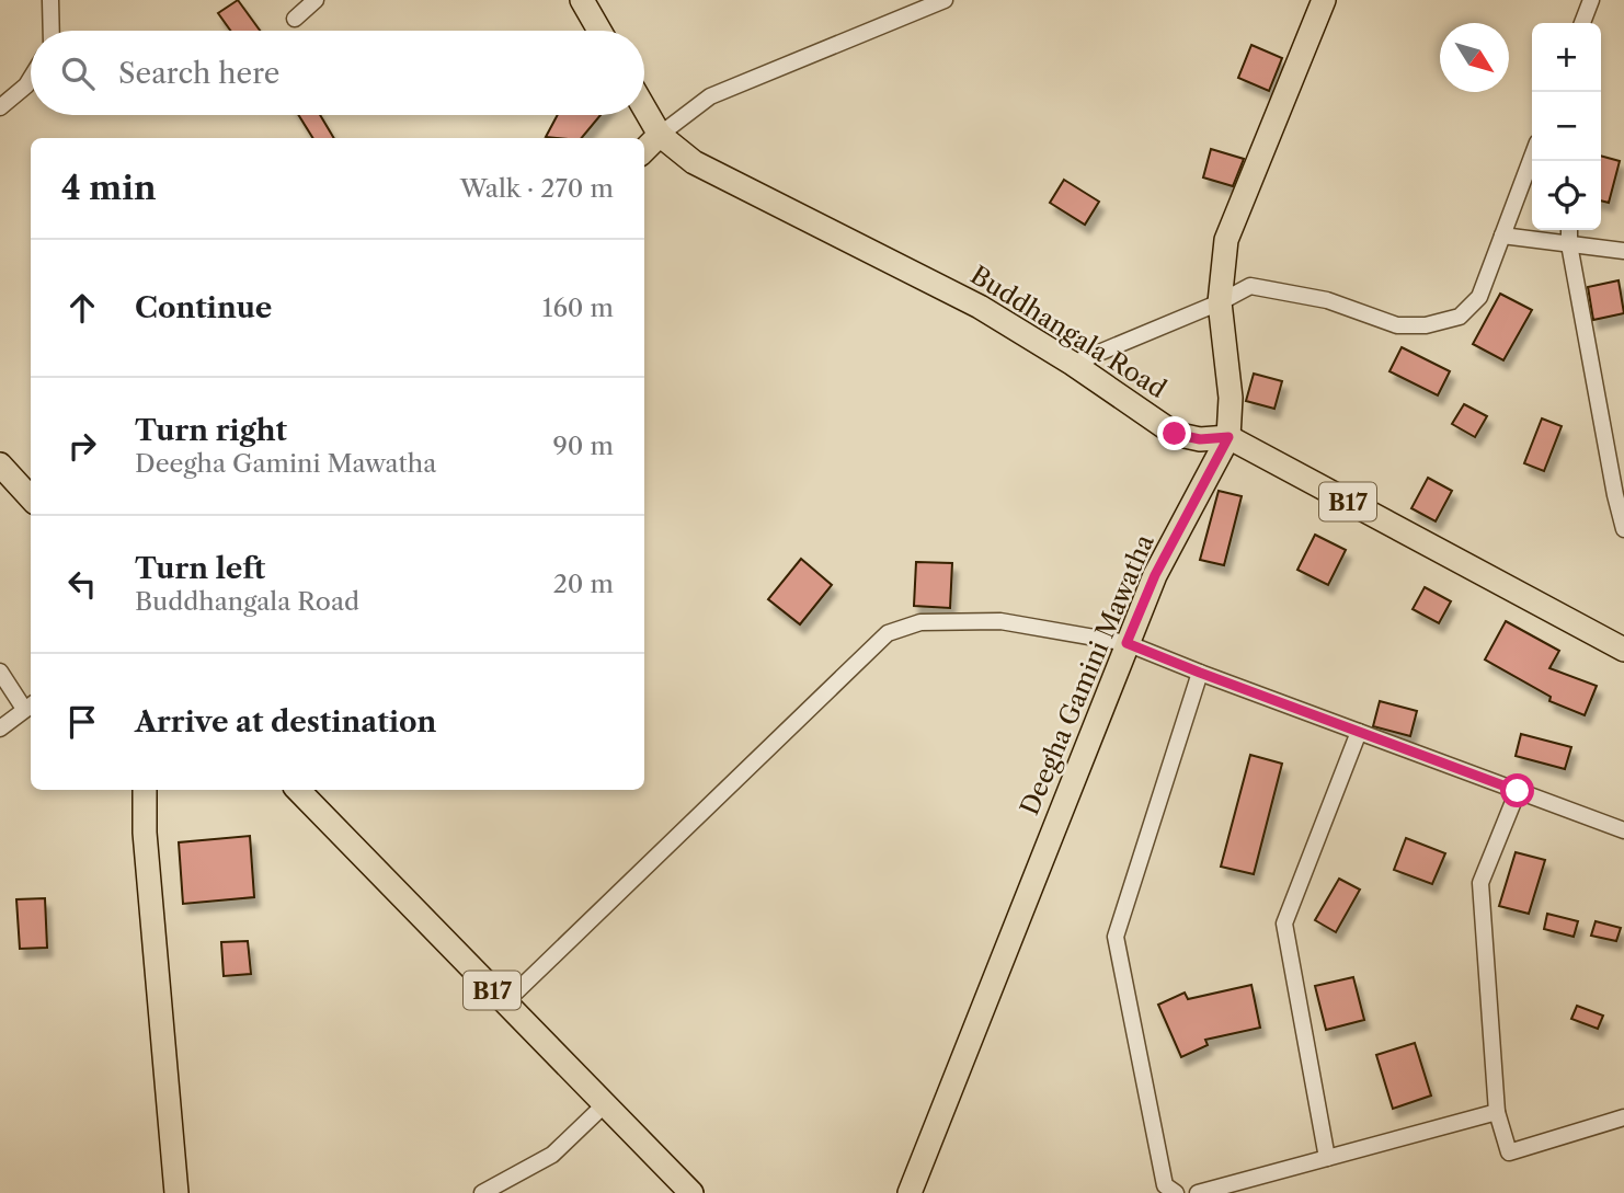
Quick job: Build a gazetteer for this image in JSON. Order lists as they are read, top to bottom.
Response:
{
  "streets": {
    "main road": ["Buddhangala Road", "B17", "Deegha Gamini Mawatha"]
  },
  "crossings": [
    ["Buddhangala Road", "Deegha Gamini Mawatha"]
  ],
  "north": "bottom right",
  "page": {
    "map_buttons": ["+", "−"],
    "search": "Search here",
    "heading": ["4 min", "Walk · 270 m"],
    "list": [
      ["Continue", "160 m"],
      ["Turn right", "Deegha Gamini Mawatha", "90 m"],
      ["Turn left", "Buddhangala Road", "20 m"],
      "Arrive at destination"
    ]
  }
}
